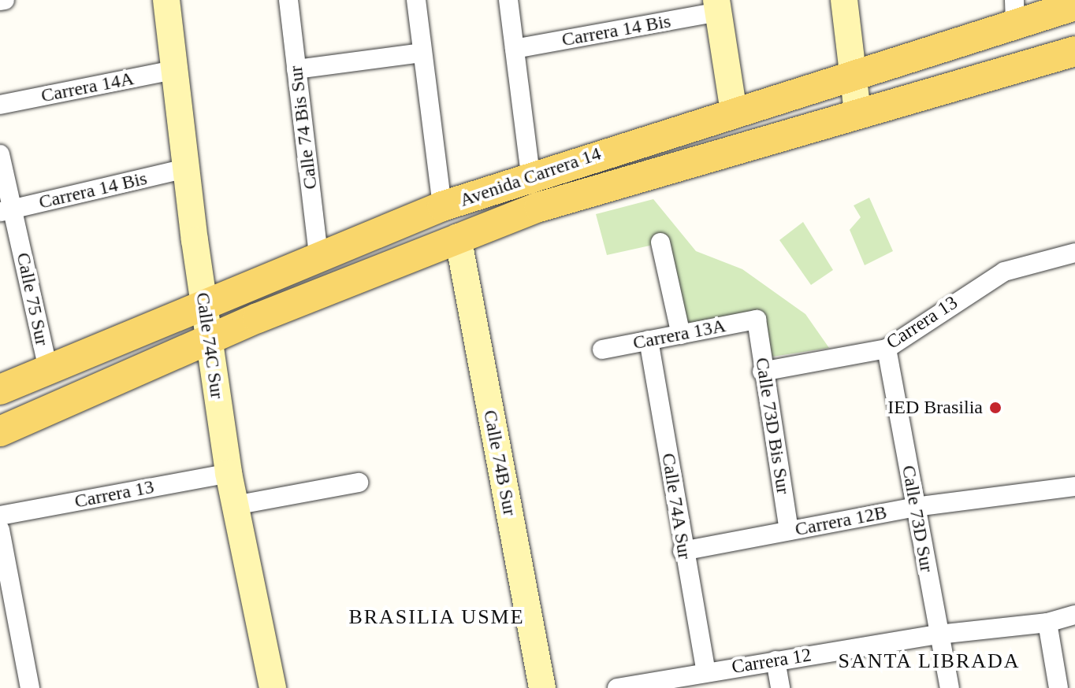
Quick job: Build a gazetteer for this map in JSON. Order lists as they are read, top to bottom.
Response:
{
  "streets": {
    "main road": ["Avenida Carrera 14"],
    "street": [
      "Carrera 14 Bis",
      "Carrera 14A",
      "Calle 74 Bis Sur",
      "Calle 75 Sur",
      "Carrera 13",
      "Carrera 13A",
      "Calle 74C Sur",
      "Calle 73D Bis Sur",
      "Calle 74B Sur",
      "Calle 74A Sur",
      "Calle 73D Sur",
      "Carrera 12B",
      "Carrera 12"
    ]
  },
  "crossings": [
    ["Carrera 14 Bis", "Calle 75 Sur"],
    ["Carrera 14 Bis", "Calle 74C Sur"],
    ["Carrera 14A", "Calle 74C Sur"],
    ["Calle 74 Bis Sur", "Avenida Carrera 14"],
    ["Avenida Carrera 14", "Calle 75 Sur"],
    ["Avenida Carrera 14", "Calle 74C Sur"],
    ["Avenida Carrera 14", "Calle 74B Sur"],
    ["Carrera 13", "Calle 74C Sur"],
    ["Carrera 13", "Calle 73D Bis Sur"],
    ["Carrera 13", "Calle 73D Sur"],
    ["Carrera 13A", "Calle 73D Bis Sur"],
    ["Carrera 13A", "Calle 74A Sur"],
    ["Calle 73D Bis Sur", "Carrera 12B"],
    ["Calle 74A Sur", "Carrera 12B"],
    ["Calle 74A Sur", "Carrera 12"],
    ["Calle 73D Sur", "Carrera 12B"],
    ["Calle 73D Sur", "Carrera 12"]
  ],
  "districts": ["BRASILIA USME", "SANTA LIBRADA"],
  "places": ["IED Brasilia"]
}
